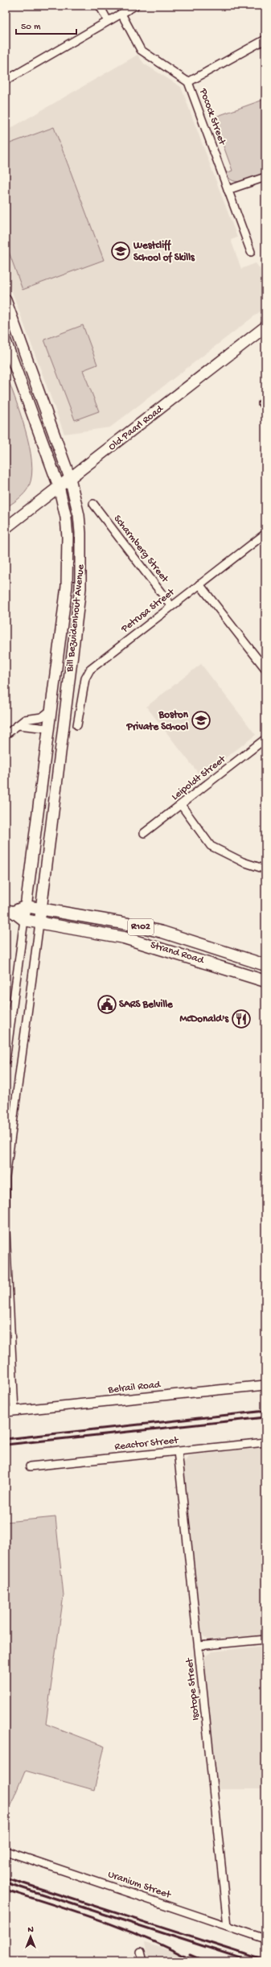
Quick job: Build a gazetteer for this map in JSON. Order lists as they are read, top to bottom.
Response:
{
  "streets": {
    "main road": [
      "Old Paarl Road",
      "Bill Bezuidenhout Avenue",
      "R102",
      "Strand Road"
    ],
    "street": [
      "Pocock Street",
      "Scharmberg Street",
      "Petrusa Street",
      "Leipoldt Street",
      "Belrail Road",
      "Reactor Street",
      "Isotope Street",
      "Uranium Street"
    ]
  },
  "crossings": [
    ["Old Paarl Road", "Bill Bezuidenhout Avenue"],
    ["Scharmberg Street", "Petrusa Street"],
    ["Bill Bezuidenhout Avenue", "Strand Road"],
    ["Reactor Street", "Isotope Street"],
    ["Isotope Street", "Uranium Street"]
  ],
  "places": {
    "school or university": ["Westcliff School of Skills", "Boston Private School"],
    "public building": ["SARS Belville"],
    "restaurant": ["McDonald's"]
  },
  "scale_bar": "50 m",
  "north": "top"
}
